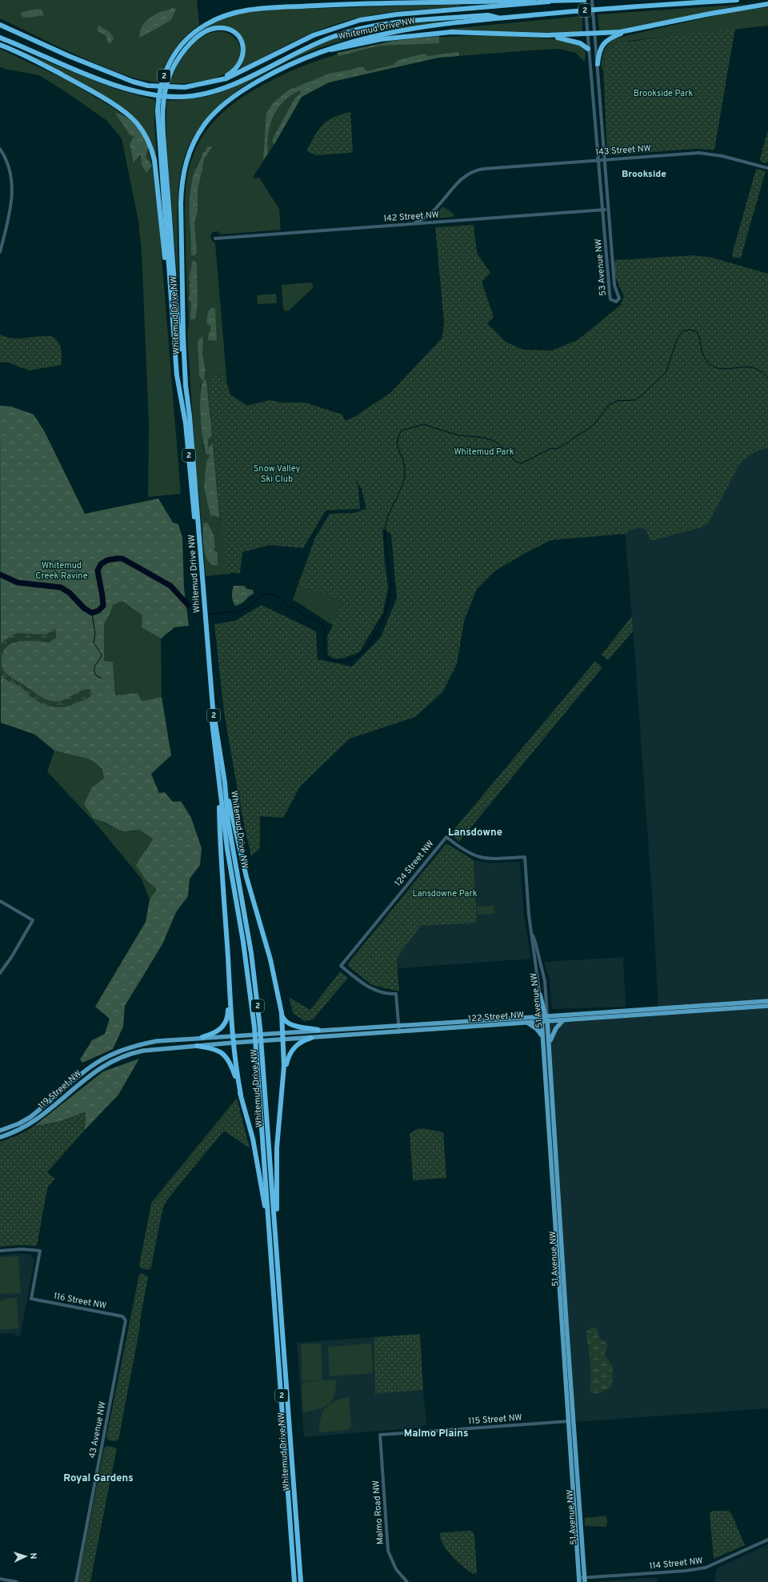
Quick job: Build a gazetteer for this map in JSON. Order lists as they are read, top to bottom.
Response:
{
  "streets": {
    "highway": ["2", "Whitemud Drive NW"],
    "main road": ["51 Avenue NW", "122 Street NW", "119 Street NW"],
    "street": [
      "143 Street NW",
      "142 Street NW",
      "53 Avenue NW",
      "124 Street NW",
      "116 Street NW",
      "115 Street NW",
      "43 Avenue NW",
      "Malmo Road NW",
      "114 Street NW"
    ]
  },
  "crossings": [
    ["2", "53 Avenue NW"],
    ["143 Street NW", "142 Street NW"],
    ["143 Street NW", "53 Avenue NW"],
    ["142 Street NW", "53 Avenue NW"],
    ["124 Street NW", "51 Avenue NW"],
    ["124 Street NW", "122 Street NW"],
    ["51 Avenue NW", "122 Street NW"],
    ["51 Avenue NW", "115 Street NW"],
    ["51 Avenue NW", "114 Street NW"],
    ["122 Street NW", "119 Street NW"],
    ["116 Street NW", "43 Avenue NW"],
    ["115 Street NW", "Malmo Road NW"]
  ],
  "districts": [
    "Brookside",
    "Lansdowne",
    "Malmo Plains",
    "Royal Gardens"
  ],
  "parks": [
    "Brookside Park",
    "Whitemud Park",
    "Snow Valley Ski Club",
    "Whitemud Creek Ravine",
    "Lansdowne Park"
  ],
  "north": "right"
}
